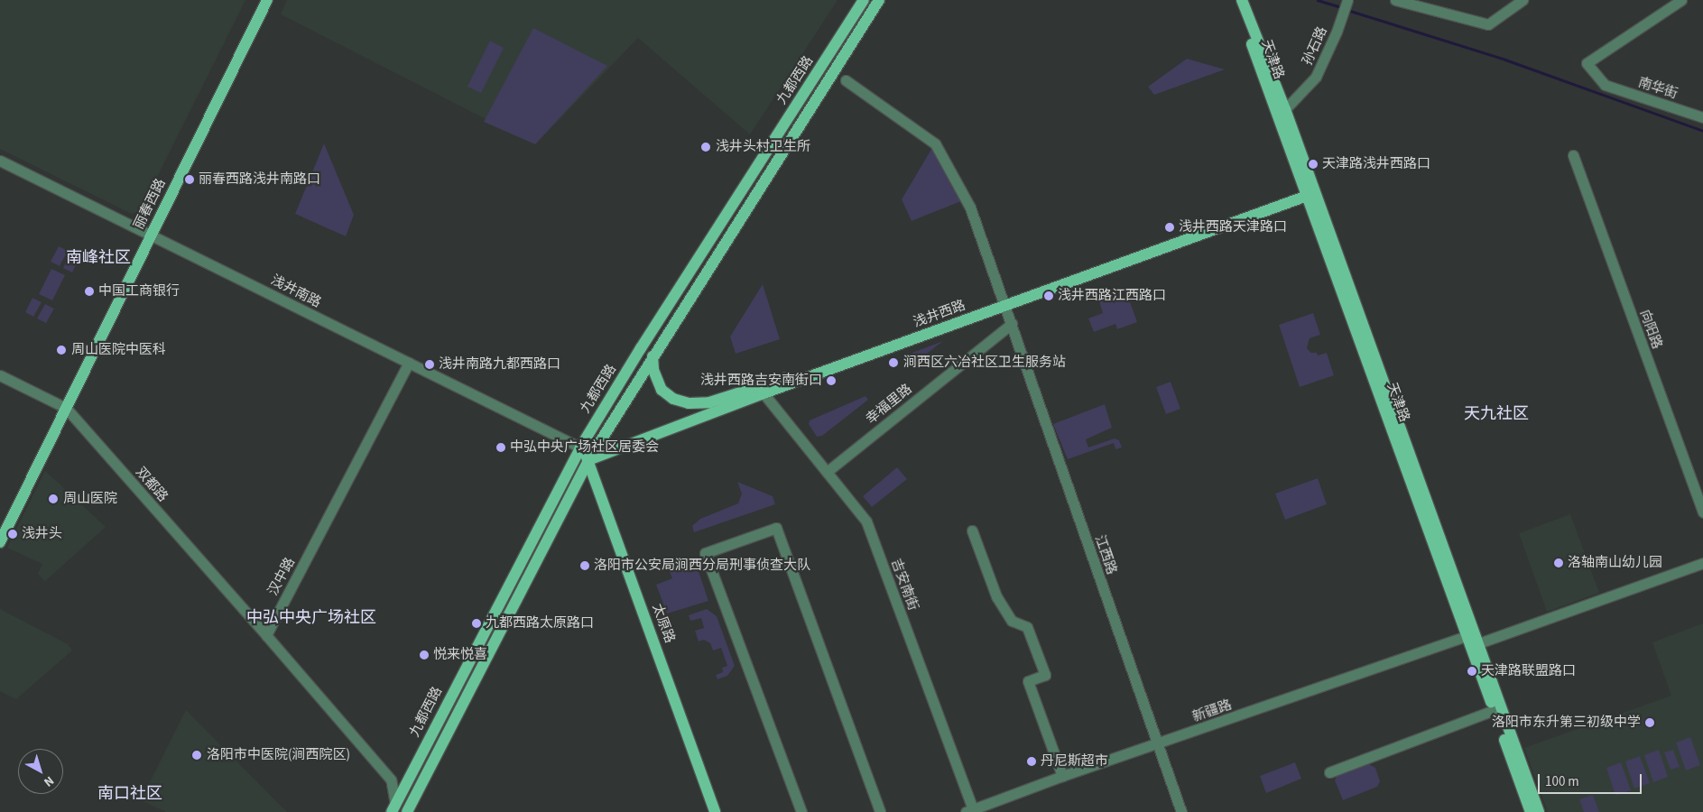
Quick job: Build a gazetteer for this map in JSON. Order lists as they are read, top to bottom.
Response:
{
  "streets": {
    "main road": [
      "天津路",
      "九都西路",
      "丽春西路",
      "浅井西路",
      "太原路"
    ],
    "street": [
      "孙石路",
      "南华街",
      "浅井南路",
      "向阳路",
      "幸福里路",
      "双都路",
      "江西路",
      "汉中路",
      "吉安南街",
      "新疆路"
    ]
  },
  "crossings": [
    ["孙石路", "天津路"],
    ["天津路", "浅井西路"],
    ["天津路", "新疆路"],
    ["九都西路", "浅井南路"],
    ["九都西路", "浅井西路"],
    ["九都西路", "太原路"],
    ["丽春西路", "浅井南路"],
    ["丽春西路", "双都路"],
    ["浅井南路", "汉中路"],
    ["浅井南路", "太原路"],
    ["浅井西路", "江西路"],
    ["浅井西路", "吉安南街"],
    ["浅井西路", "太原路"],
    ["幸福里路", "江西路"],
    ["幸福里路", "吉安南街"],
    ["双都路", "汉中路"],
    ["江西路", "新疆路"],
    ["吉安南街", "新疆路"]
  ],
  "districts": [
    "南峰社区",
    "天九社区",
    "中弘中央广场社区",
    "南口社区"
  ],
  "places": [
    "浅井头村卫生所",
    "天津路浅井西路口",
    "丽春西路浅井南路口",
    "浅井西路天津路口",
    "中国工商银行",
    "浅井西路江西路口",
    "周山医院中医科",
    "涧西区六冶社区卫生服务站",
    "浅井南路九都西路口",
    "浅井西路吉安南街口",
    "中弘中央广场社区居委会",
    "周山医院",
    "浅井头",
    "洛轴南山幼儿园",
    "洛阳市公安局涧西分局刑事侦查大队",
    "九都西路太原路口",
    "悦来悦喜",
    "天津路联盟路口",
    "洛阳市东升第三初级中学",
    "洛阳市中医院(涧西院区)",
    "丹尼斯超市"
  ],
  "scale_bar": "100 m",
  "north": "bottom right"
}
